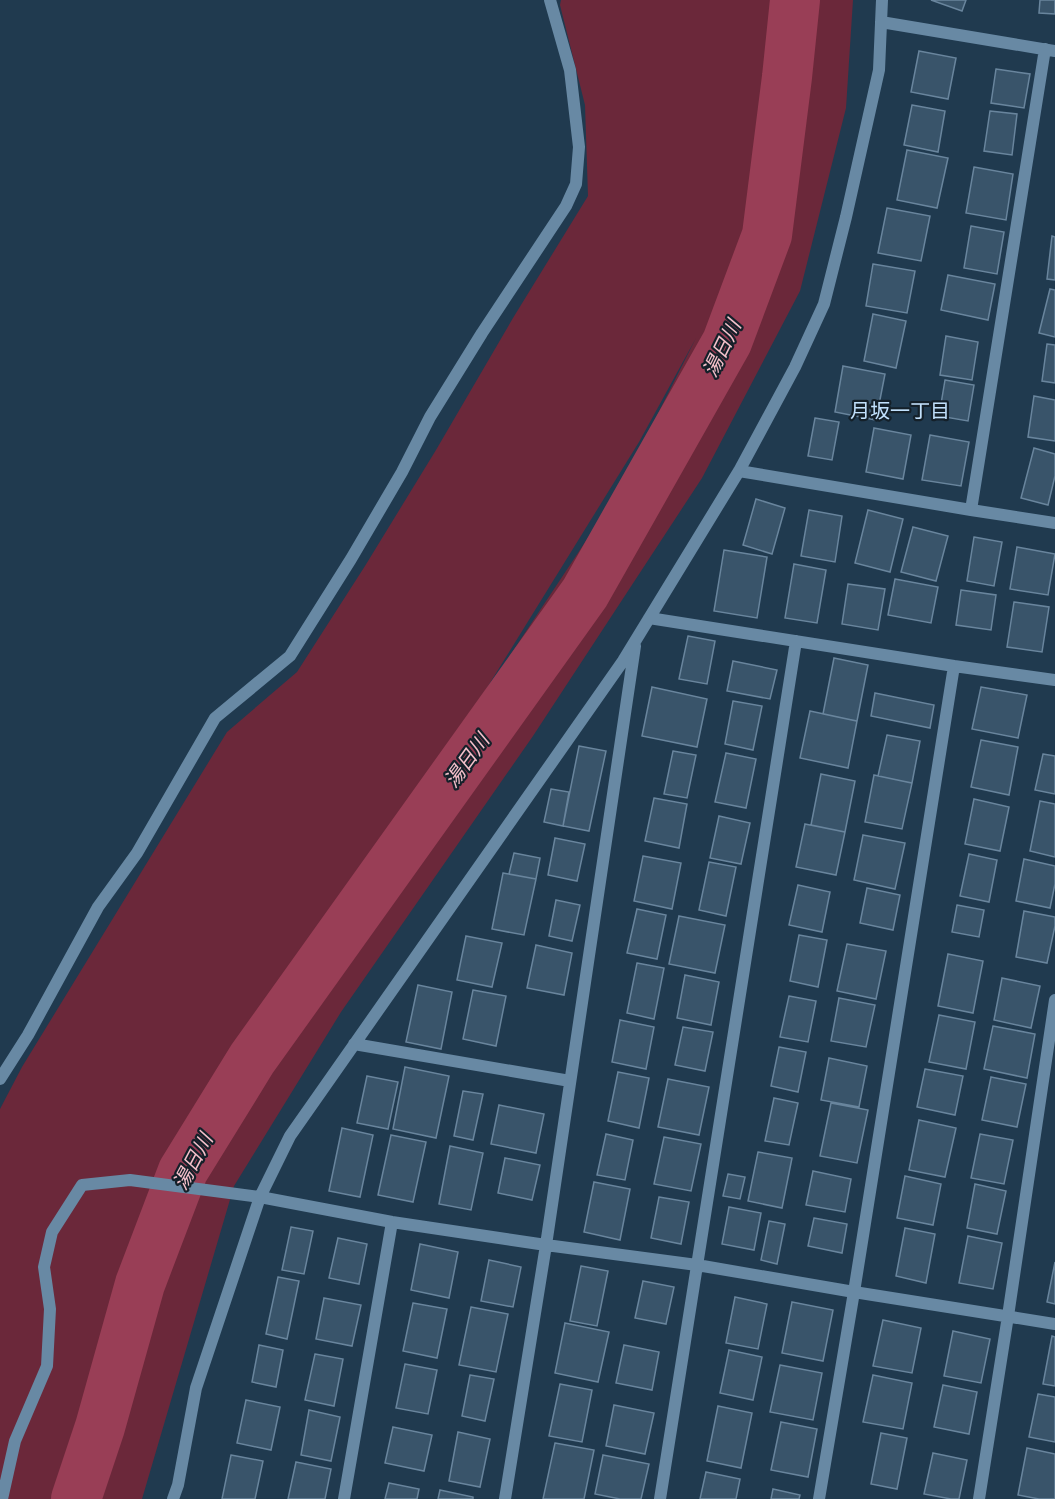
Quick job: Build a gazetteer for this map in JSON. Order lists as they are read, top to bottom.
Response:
{
  "districts": ["月坂一丁目"],
  "water": ["湯日川"]
}
